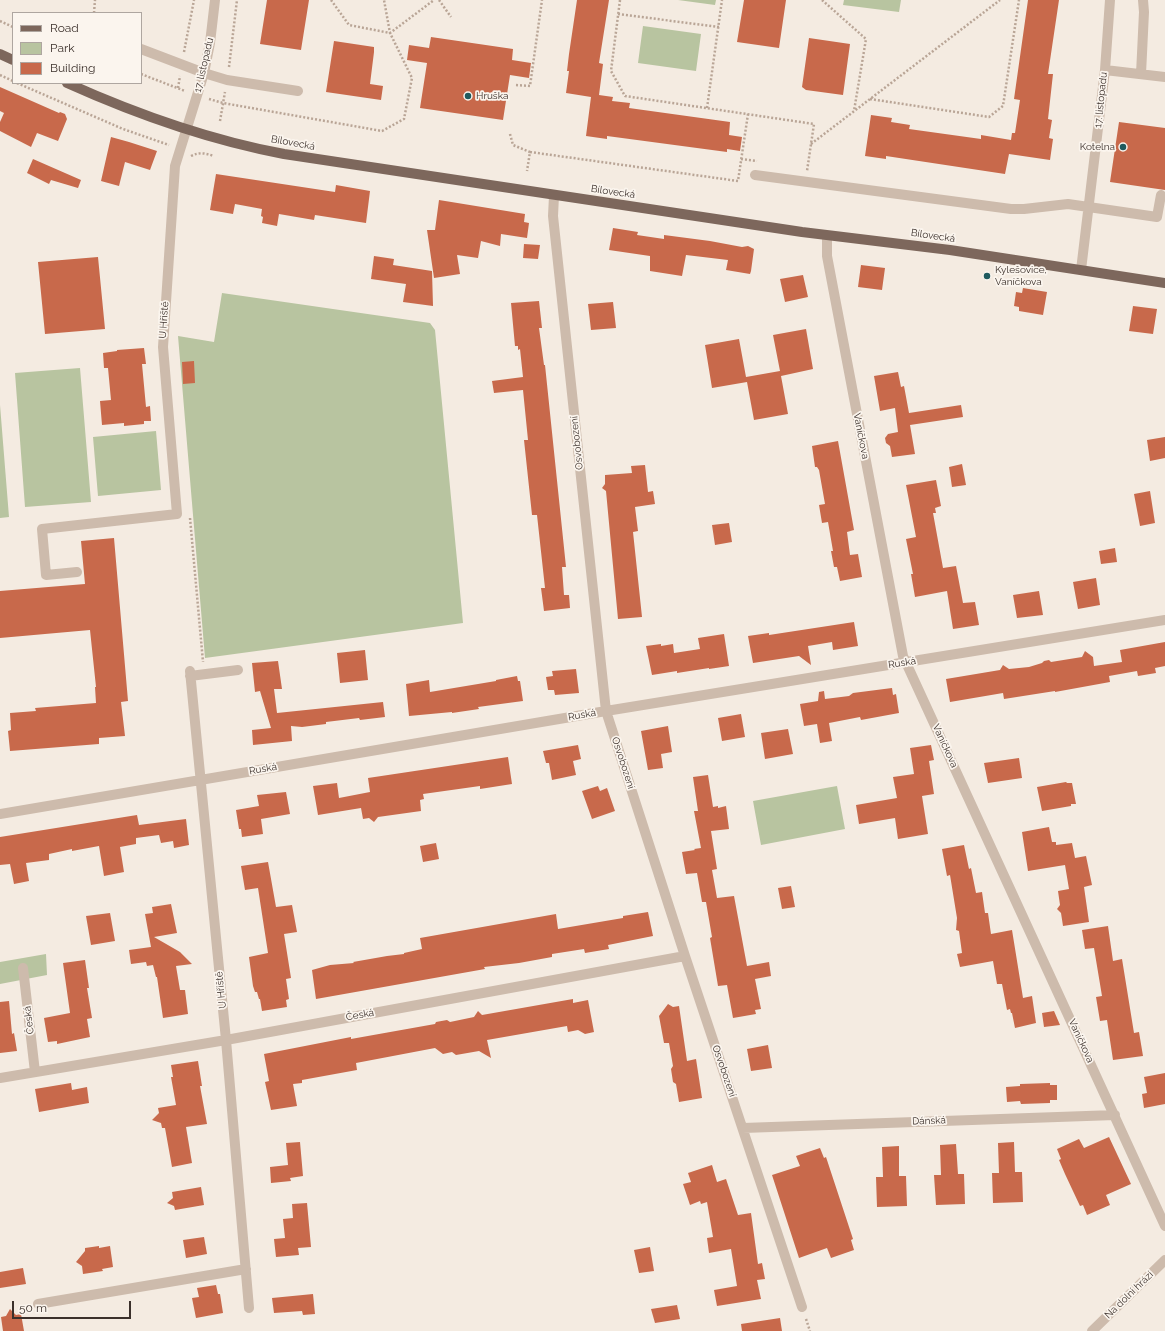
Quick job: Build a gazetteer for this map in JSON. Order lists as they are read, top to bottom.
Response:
{
  "streets": {
    "main road": ["Bílovecká"],
    "street": [
      "17. listopadu",
      "U Hřiště",
      "Vaníčkova",
      "Osvobození",
      "Ruská",
      "Česká",
      "Dánská",
      "Na dolni hrázi"
    ]
  },
  "crossings": [
    ["17. listopadu", "Bílovecká"],
    ["17. listopadu", "U Hřiště"],
    ["Bílovecká", "U Hřiště"],
    ["Bílovecká", "Vaníčkova"],
    ["Bílovecká", "Osvobození"],
    ["U Hřiště", "Ruská"],
    ["U Hřiště", "Česká"],
    ["Vaníčkova", "Ruská"],
    ["Vaníčkova", "Dánská"],
    ["Osvobození", "Ruská"],
    ["Osvobození", "Česká"],
    ["Osvobození", "Dánská"]
  ],
  "places": ["Hruška", "Kotelna", "Kylešovice, Vaníčkova"],
  "legend": ["Road", "Park", "Building"],
  "scale_bar": "50 m"
}
